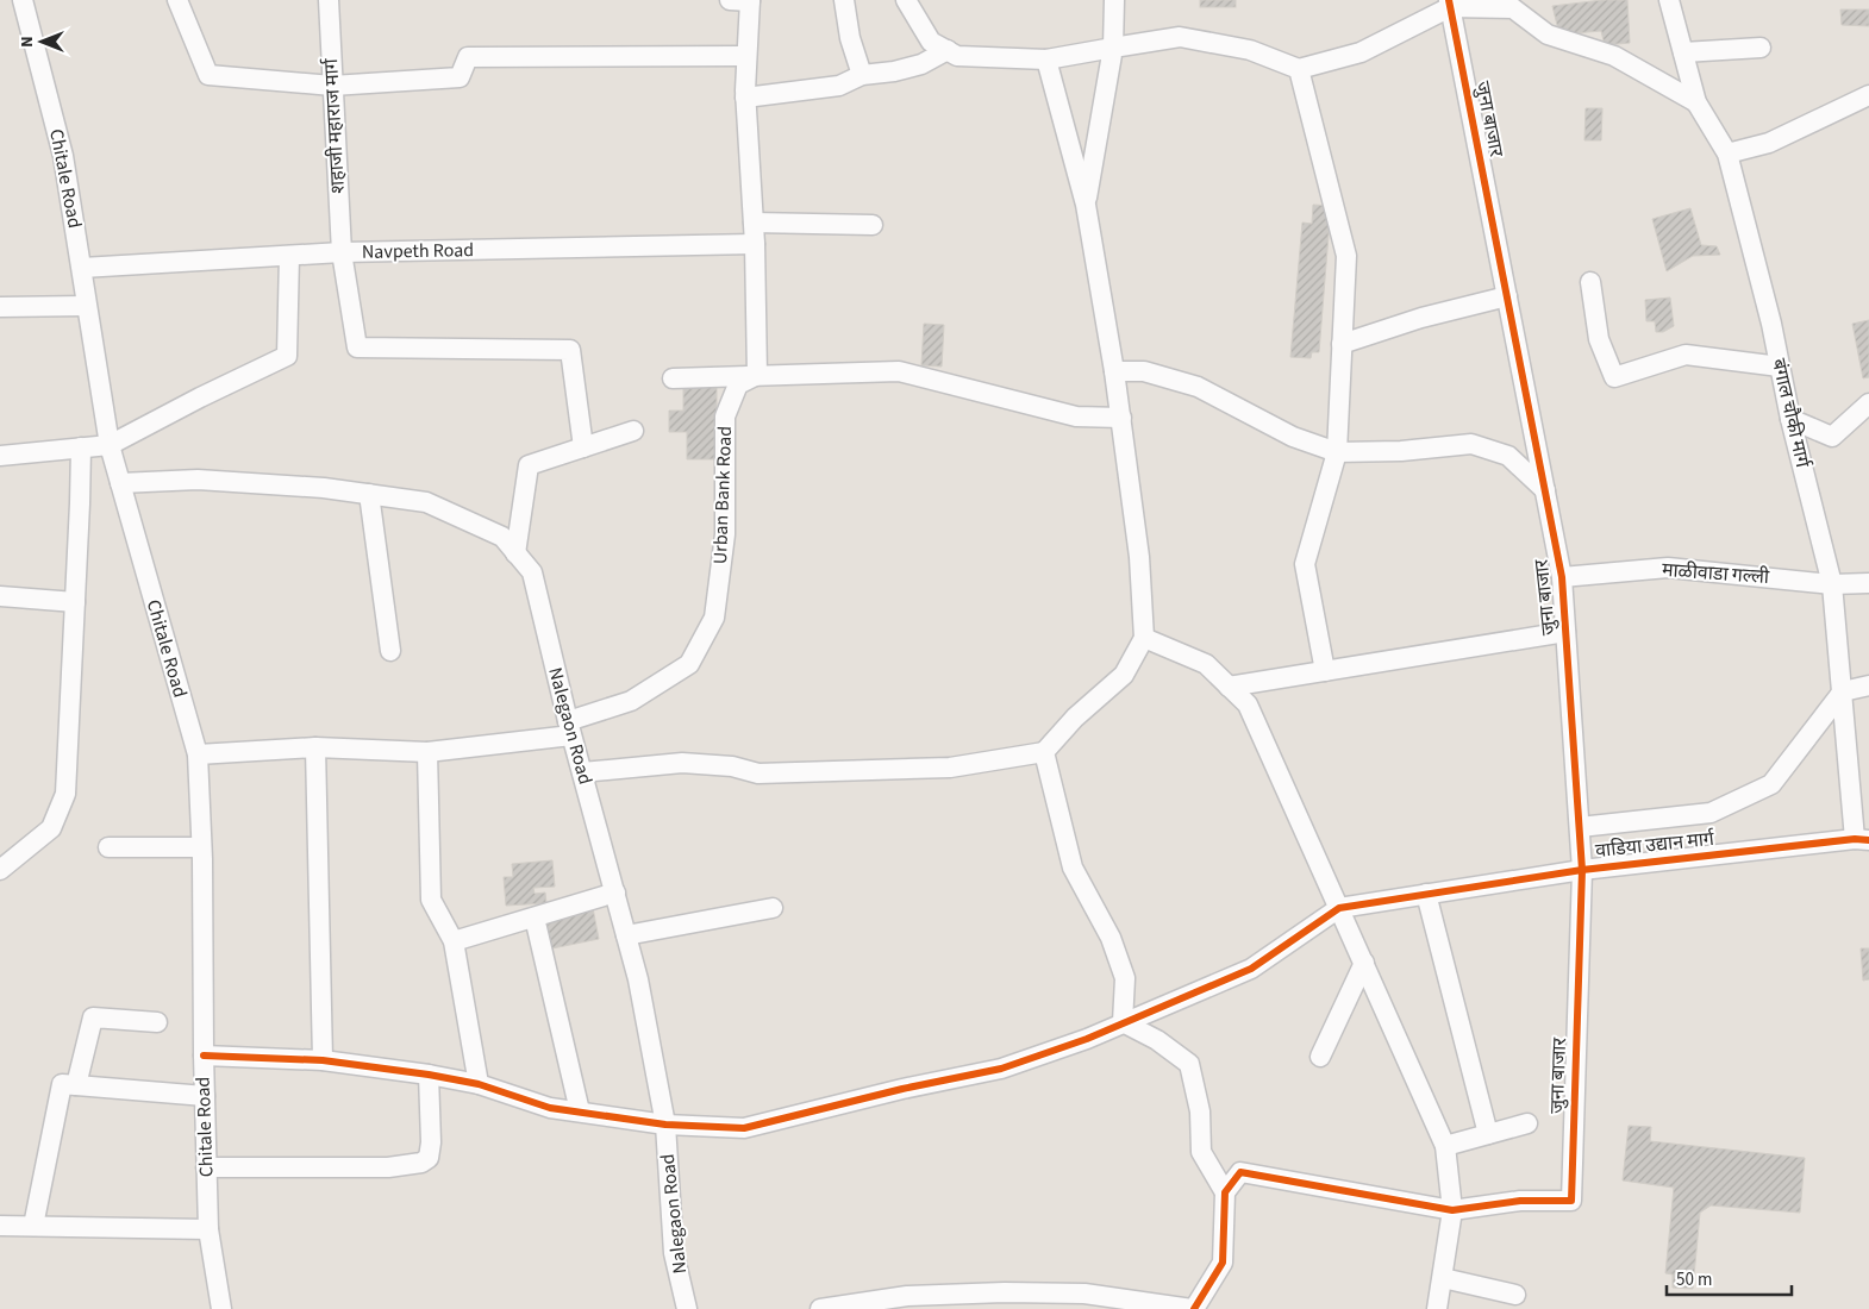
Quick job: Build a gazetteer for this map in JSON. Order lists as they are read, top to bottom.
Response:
{
  "streets": {
    "street": [
      "जुना बाजार",
      "शहाजी महाराज मार्ग",
      "Chitale Road",
      "Navpeth Road",
      "बंगाल चौकी मार्ग",
      "Urban Bank Road",
      "माळीवाडा गल्ली",
      "Nalegaon Road",
      "वाडिया उद्यान मार्ग"
    ]
  },
  "crossings": [
    ["जुना बाजार", "माळीवाडा गल्ली"],
    ["जुना बाजार", "वाडिया उद्यान मार्ग"],
    ["शहाजी महाराज मार्ग", "Navpeth Road"],
    ["Chitale Road", "Navpeth Road"],
    ["Chitale Road", "Urban Bank Road"],
    ["Chitale Road", "Nalegaon Road"],
    ["बंगाल चौकी मार्ग", "माळीवाडा गल्ली"],
    ["बंगाल चौकी मार्ग", "वाडिया उद्यान मार्ग"],
    ["Urban Bank Road", "Nalegaon Road"]
  ],
  "scale_bar": "50 m",
  "north": "left"
}
